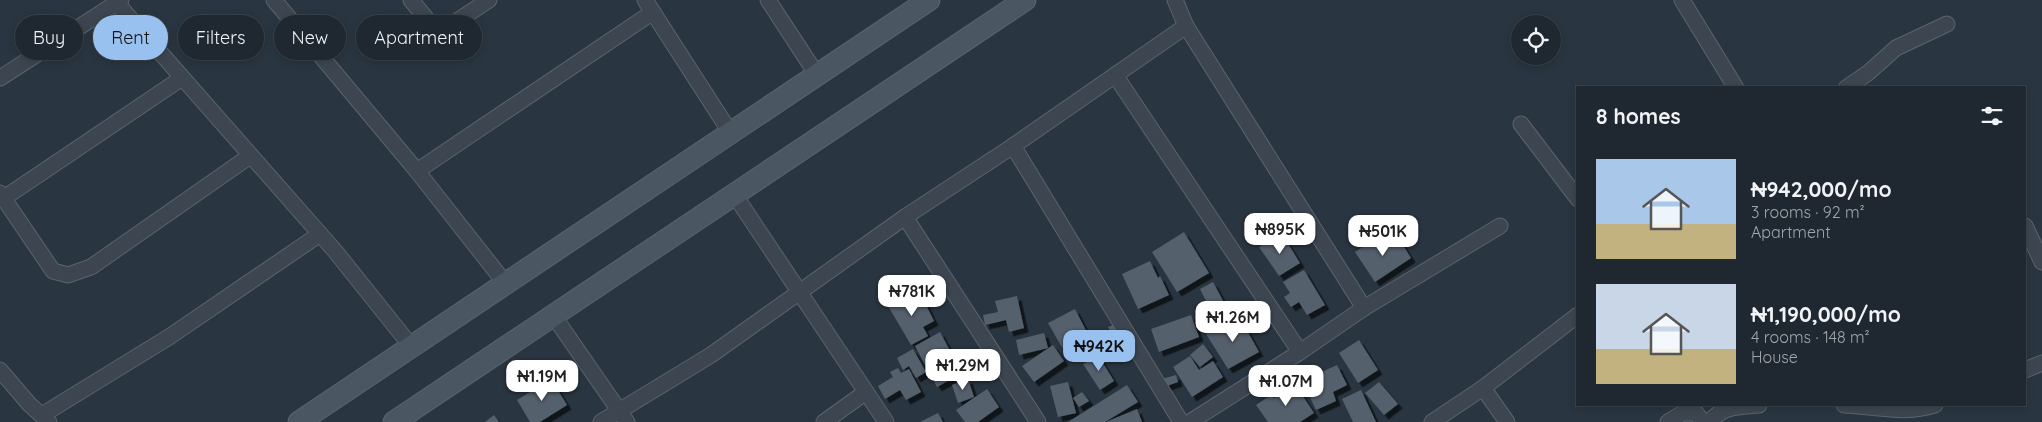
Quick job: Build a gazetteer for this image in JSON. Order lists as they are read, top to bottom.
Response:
{
  "page": {
    "chip": [
      "Buy",
      "Rent",
      "Filters",
      "New",
      "Apartment"
    ],
    "heading": "8 homes",
    "list": [
      {
        "name": "₦942,000/mo",
        "note": "3 rooms · 92 m² · Apartment"
      },
      {
        "name": "₦1,190,000/mo",
        "note": "4 rooms · 148 m² · House"
      }
    ],
    "price": [
      "₦895K",
      "₦501K",
      "₦781K",
      "₦1.26M",
      "₦942K",
      "₦1.29M",
      "₦1.19M",
      "₦1.07M"
    ]
  }
}
